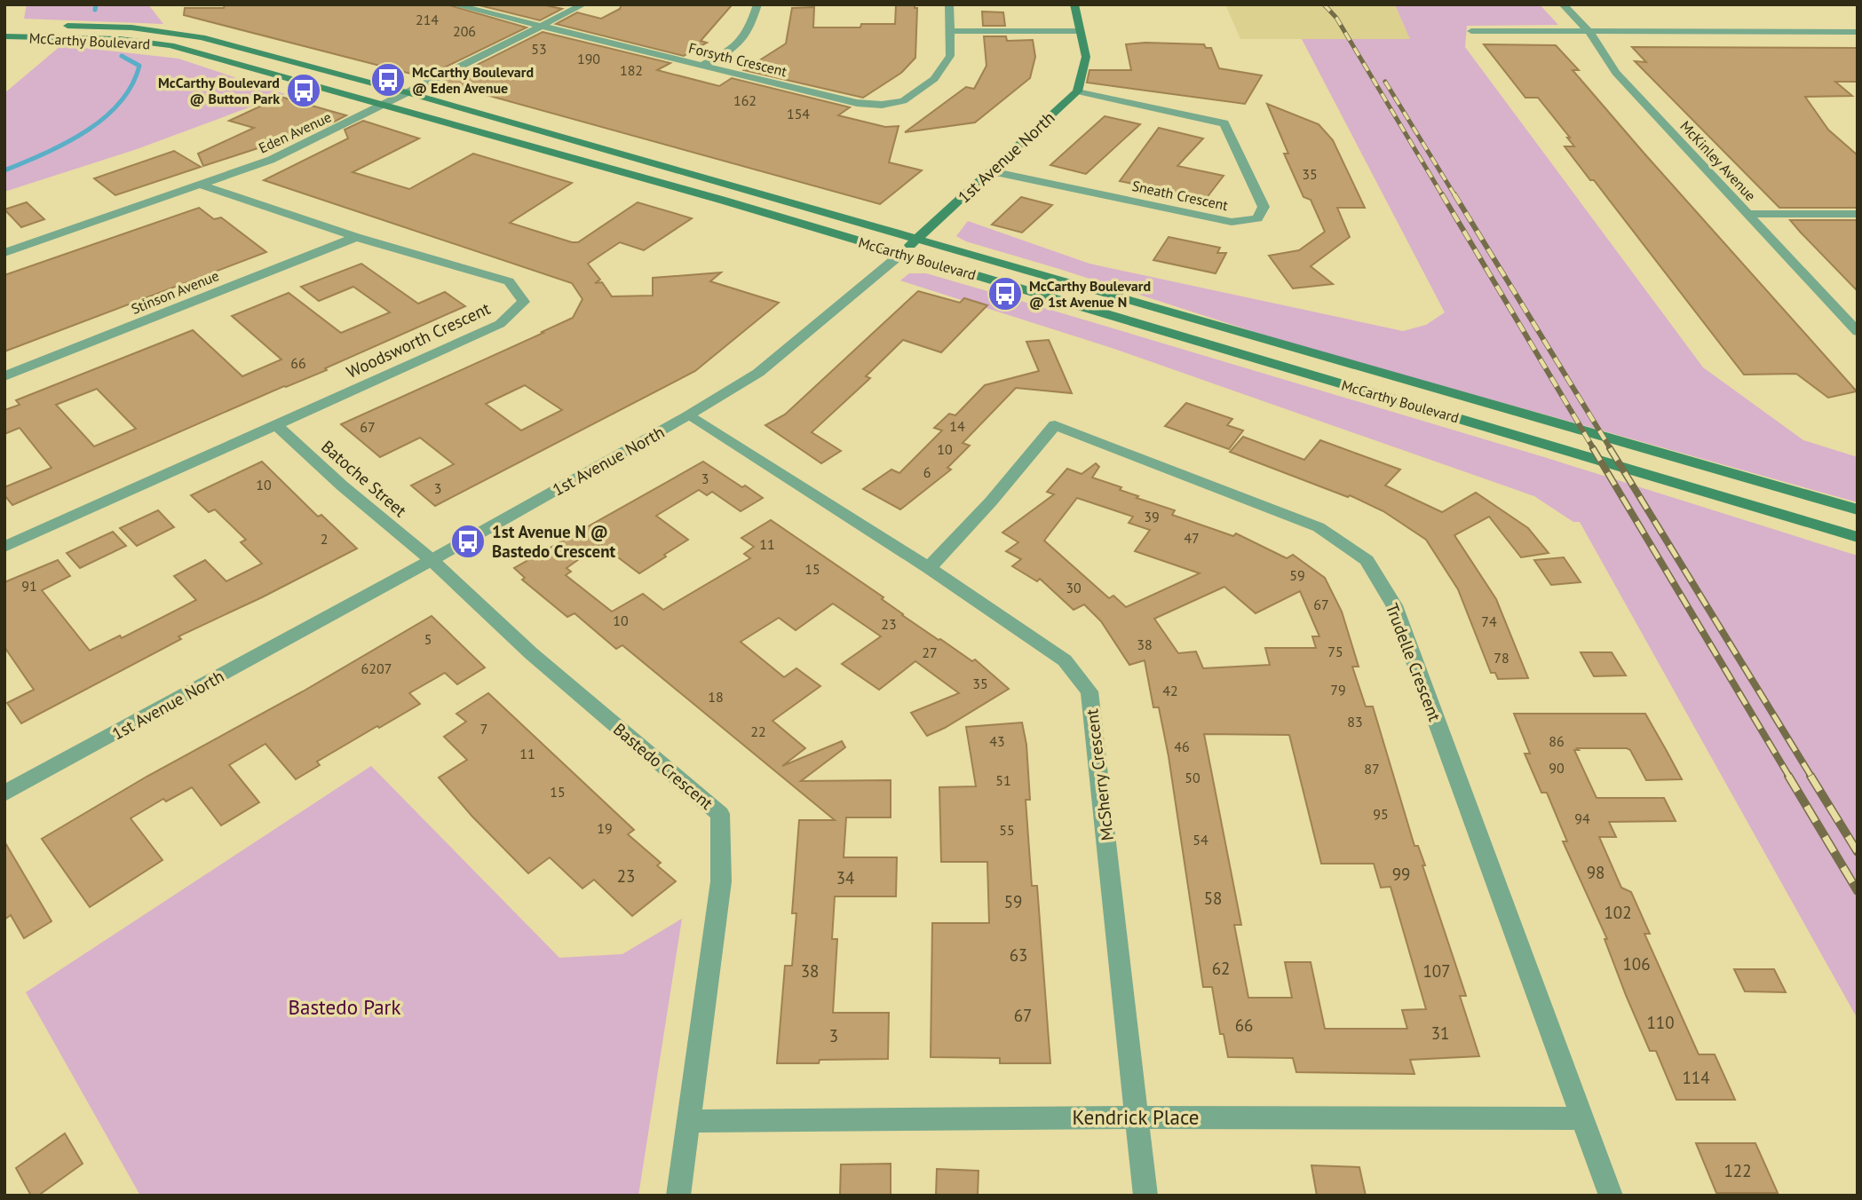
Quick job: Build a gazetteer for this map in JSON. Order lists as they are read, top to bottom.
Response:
{
  "streets": {
    "main road": ["McCarthy Boulevard", "1st Avenue North"],
    "street": [
      "Forsyth Crescent",
      "Eden Avenue",
      "McKinley Avenue",
      "Sneath Crescent",
      "Stinson Avenue",
      "Woodsworth Crescent",
      "Batoche Street",
      "Trudelle Crescent",
      "Bastedo Crescent",
      "McSherry Crescent",
      "Kendrick Place"
    ]
  },
  "crossings": [
    ["McCarthy Boulevard", "Eden Avenue"],
    ["McCarthy Boulevard", "1st Avenue North"],
    ["Forsyth Crescent", "Eden Avenue"],
    ["Eden Avenue", "Woodsworth Crescent"],
    ["1st Avenue North", "Sneath Crescent"],
    ["1st Avenue North", "Batoche Street"],
    ["1st Avenue North", "Bastedo Crescent"],
    ["1st Avenue North", "McSherry Crescent"],
    ["Stinson Avenue", "Woodsworth Crescent"],
    ["Woodsworth Crescent", "Batoche Street"],
    ["Batoche Street", "Bastedo Crescent"],
    ["Trudelle Crescent", "McSherry Crescent"],
    ["Trudelle Crescent", "Kendrick Place"],
    ["Bastedo Crescent", "Kendrick Place"],
    ["McSherry Crescent", "Kendrick Place"]
  ],
  "parks": ["Bastedo Park"],
  "places": {
    "bus stop": [
      "McCarthy Boulevard @ Eden Avenue",
      "McCarthy Boulevard @ Button Park",
      "McCarthy Boulevard @ 1st Avenue N",
      "1st Avenue N @ Bastedo Crescent"
    ]
  },
  "house_numbers": [
    "214",
    "206",
    "53",
    "190",
    "182",
    "162",
    "154",
    "35",
    "66",
    "14",
    "67",
    "10",
    "6",
    "3",
    "10",
    "3",
    "39",
    "47",
    "2",
    "11",
    "15",
    "59",
    "91",
    "30",
    "67",
    "10",
    "74",
    "23",
    "5",
    "38",
    "75",
    "27",
    "78",
    "6207",
    "35",
    "79",
    "42",
    "18",
    "83",
    "7",
    "22",
    "43",
    "86",
    "46",
    "11",
    "90",
    "87",
    "50",
    "51",
    "15",
    "95",
    "94",
    "19",
    "55",
    "54",
    "98",
    "99",
    "23",
    "34",
    "58",
    "59",
    "102",
    "63",
    "106",
    "62",
    "38",
    "107",
    "67",
    "110",
    "66",
    "31",
    "3",
    "114",
    "122"
  ]
}
